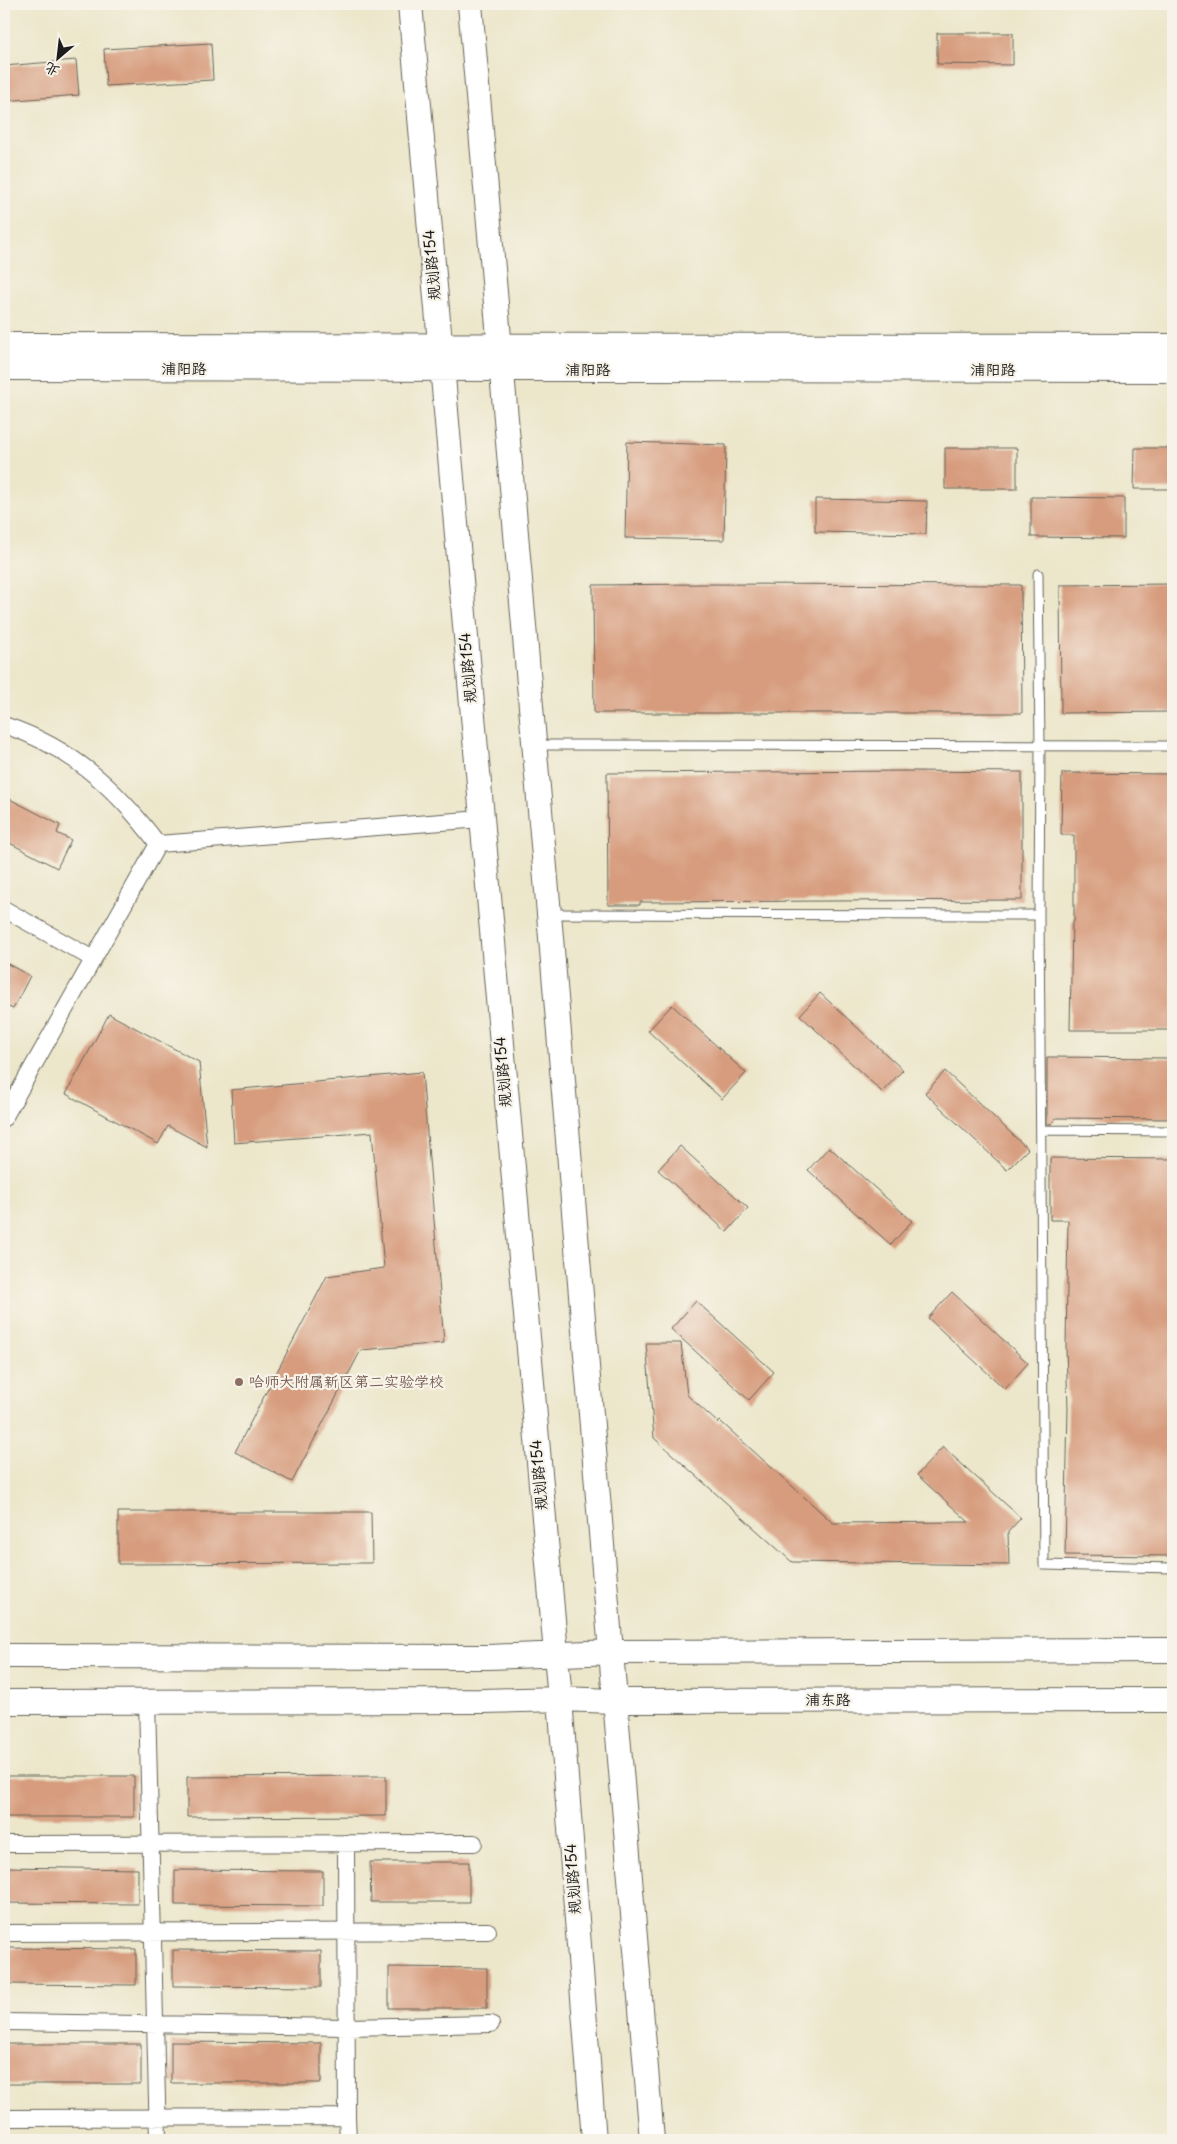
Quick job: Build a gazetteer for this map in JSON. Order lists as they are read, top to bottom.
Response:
{
  "streets": {
    "main road": ["规划路154", "浦阳路", "浦东路"]
  },
  "crossings": [
    ["规划路154", "浦阳路"],
    ["规划路154", "浦东路"]
  ],
  "places": ["哈师大附属新区第二实验学校"],
  "north": "bottom left"
}
